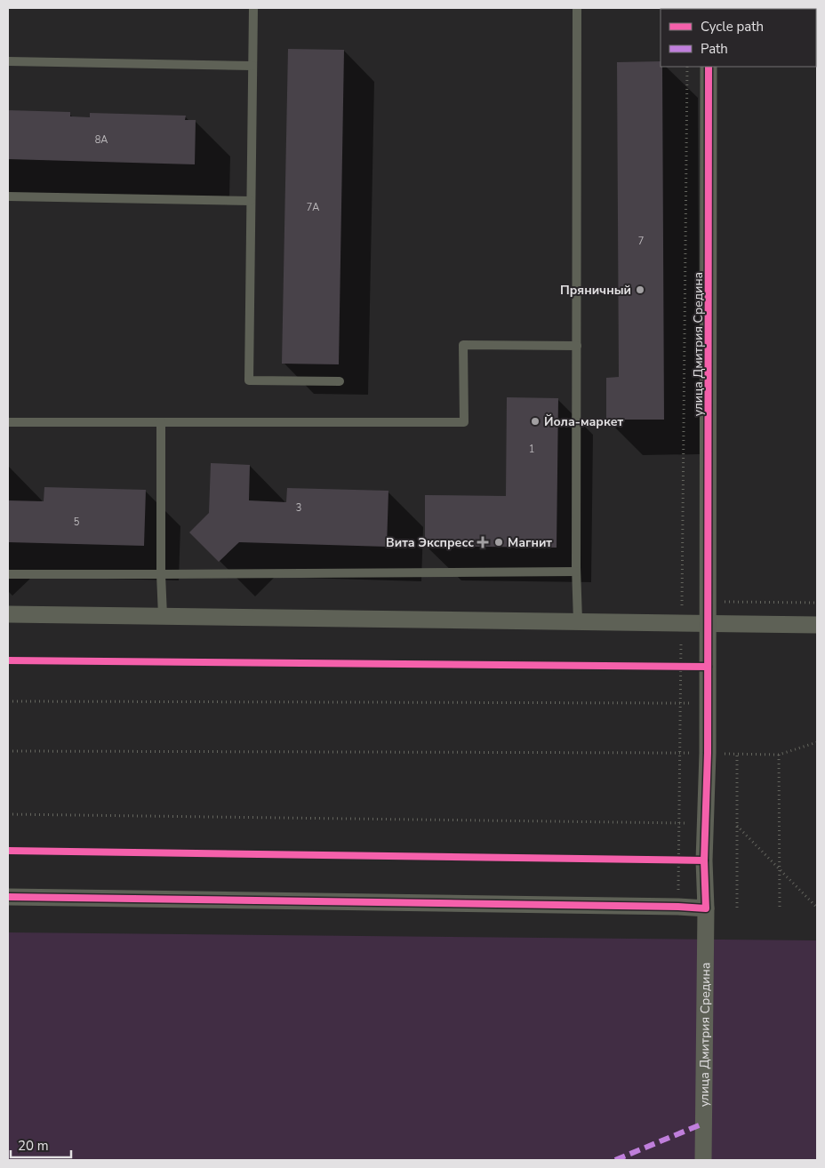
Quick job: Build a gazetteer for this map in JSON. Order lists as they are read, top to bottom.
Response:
{
  "streets": {
    "street": ["улица Дмитрия Средина"]
  },
  "places": {
    "other": ["Пряничный", "Йола-маркет", "Магнит"],
    "health": ["Вита Экспресс"]
  },
  "house_numbers": [
    "8А",
    "7А",
    "7",
    "1",
    "3",
    "5"
  ],
  "legend": ["Cycle path", "Path"],
  "scale_bar": "20 m"
}
